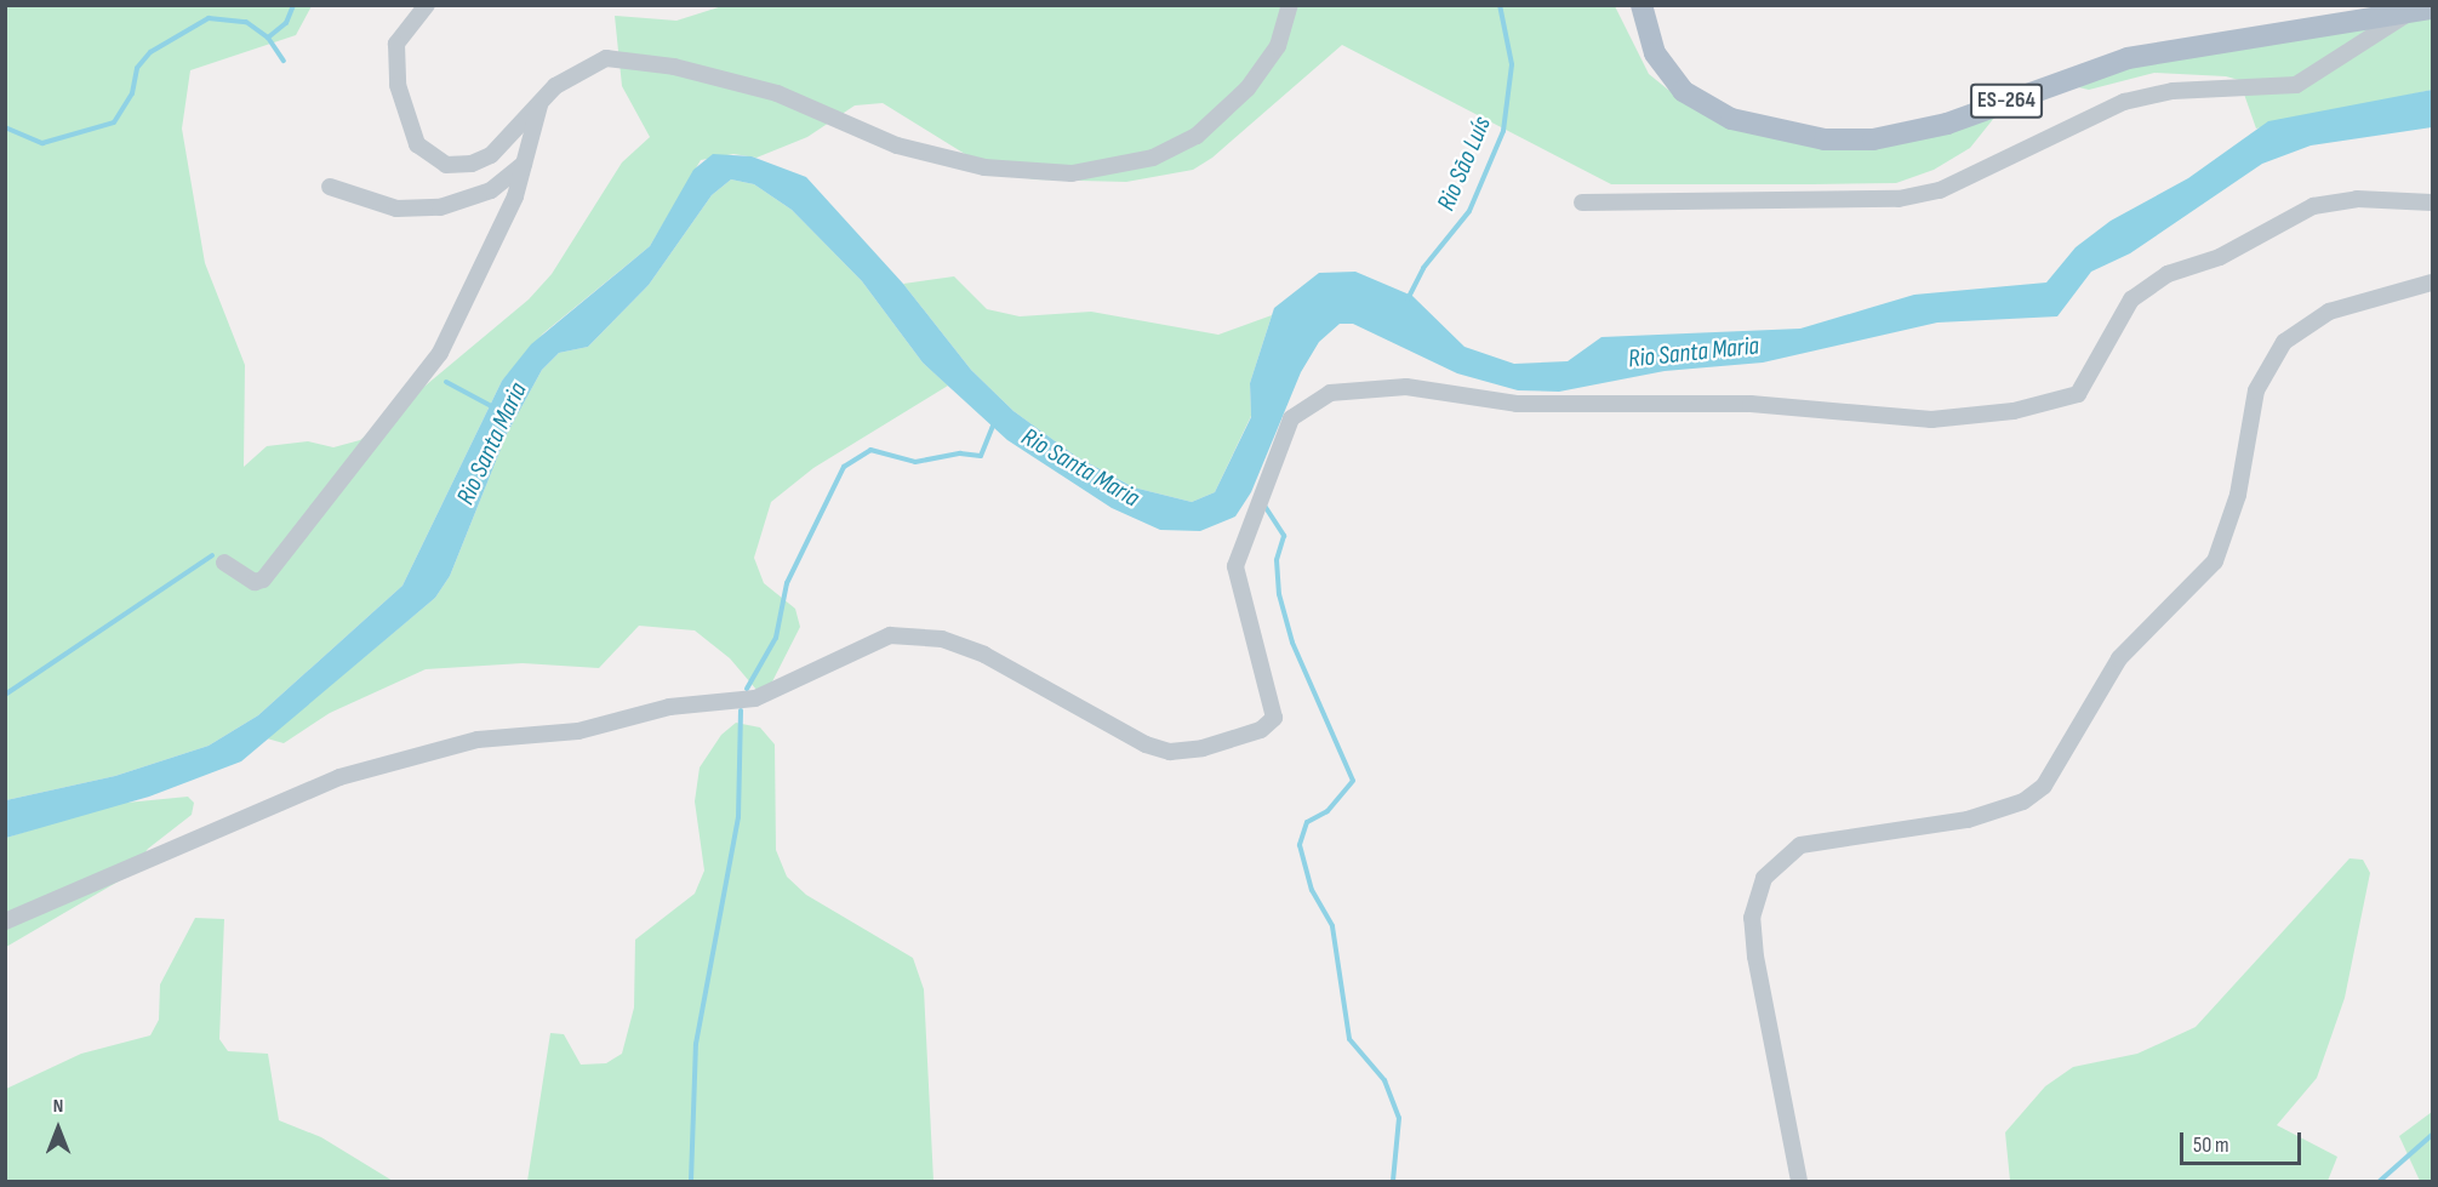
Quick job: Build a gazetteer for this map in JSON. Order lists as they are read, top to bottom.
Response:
{
  "streets": {
    "main road": ["ES-264"]
  },
  "water": ["Rio São Luís", "Rio Santa Maria"],
  "scale_bar": "50 m",
  "north": "top"
}
